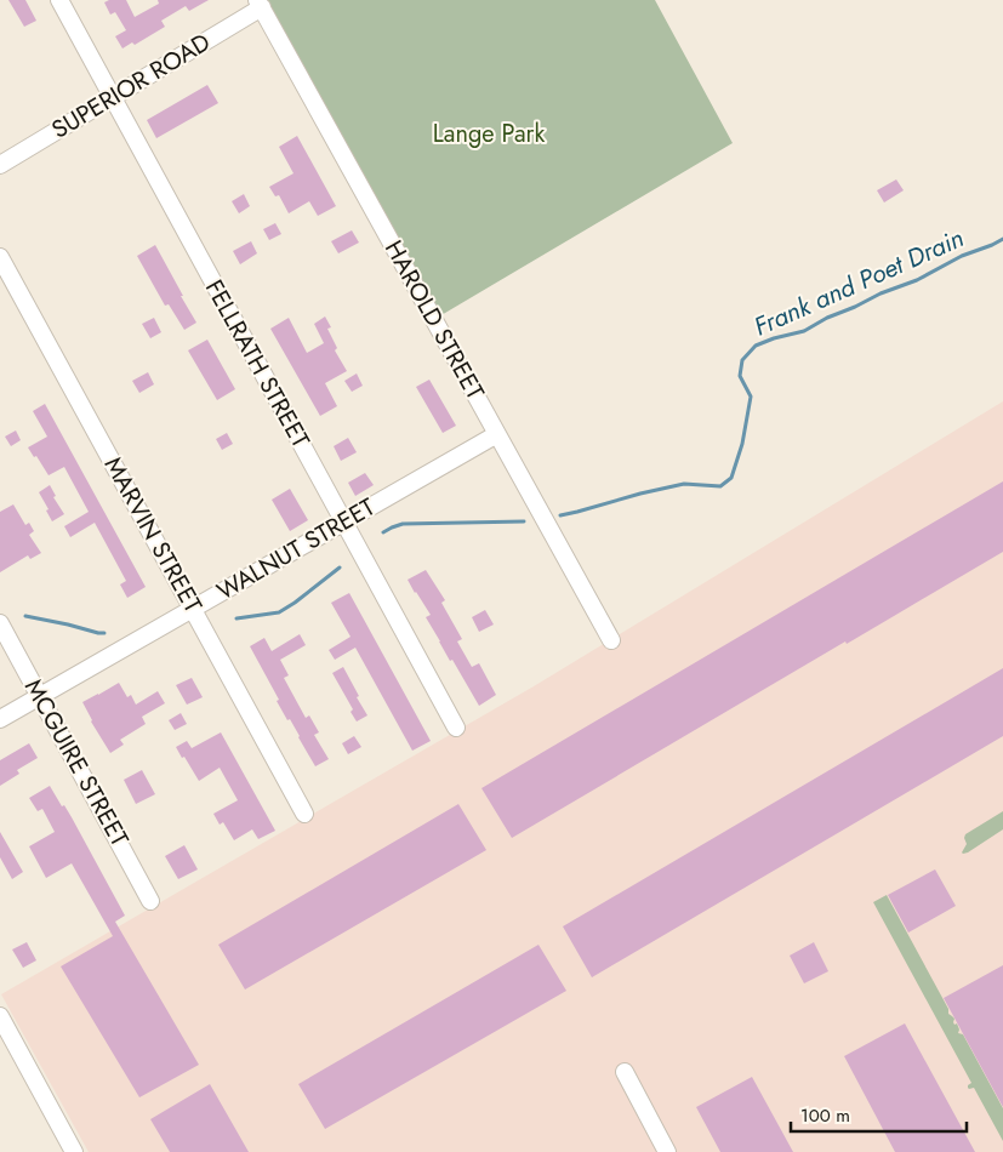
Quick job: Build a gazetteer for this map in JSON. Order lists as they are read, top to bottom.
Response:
{
  "streets": {
    "street": [
      "SUPERIOR ROAD",
      "HAROLD STREET",
      "FELLRATH STREET",
      "MARVIN STREET",
      "WALNUT STREET",
      "MCGUIRE STREET"
    ]
  },
  "crossings": [
    ["SUPERIOR ROAD", "HAROLD STREET"],
    ["SUPERIOR ROAD", "FELLRATH STREET"],
    ["HAROLD STREET", "WALNUT STREET"],
    ["FELLRATH STREET", "WALNUT STREET"],
    ["MARVIN STREET", "WALNUT STREET"],
    ["WALNUT STREET", "MCGUIRE STREET"]
  ],
  "water": ["Frank and Poet Drain"],
  "parks": ["Lange Park"],
  "scale_bar": "100 m"
}
